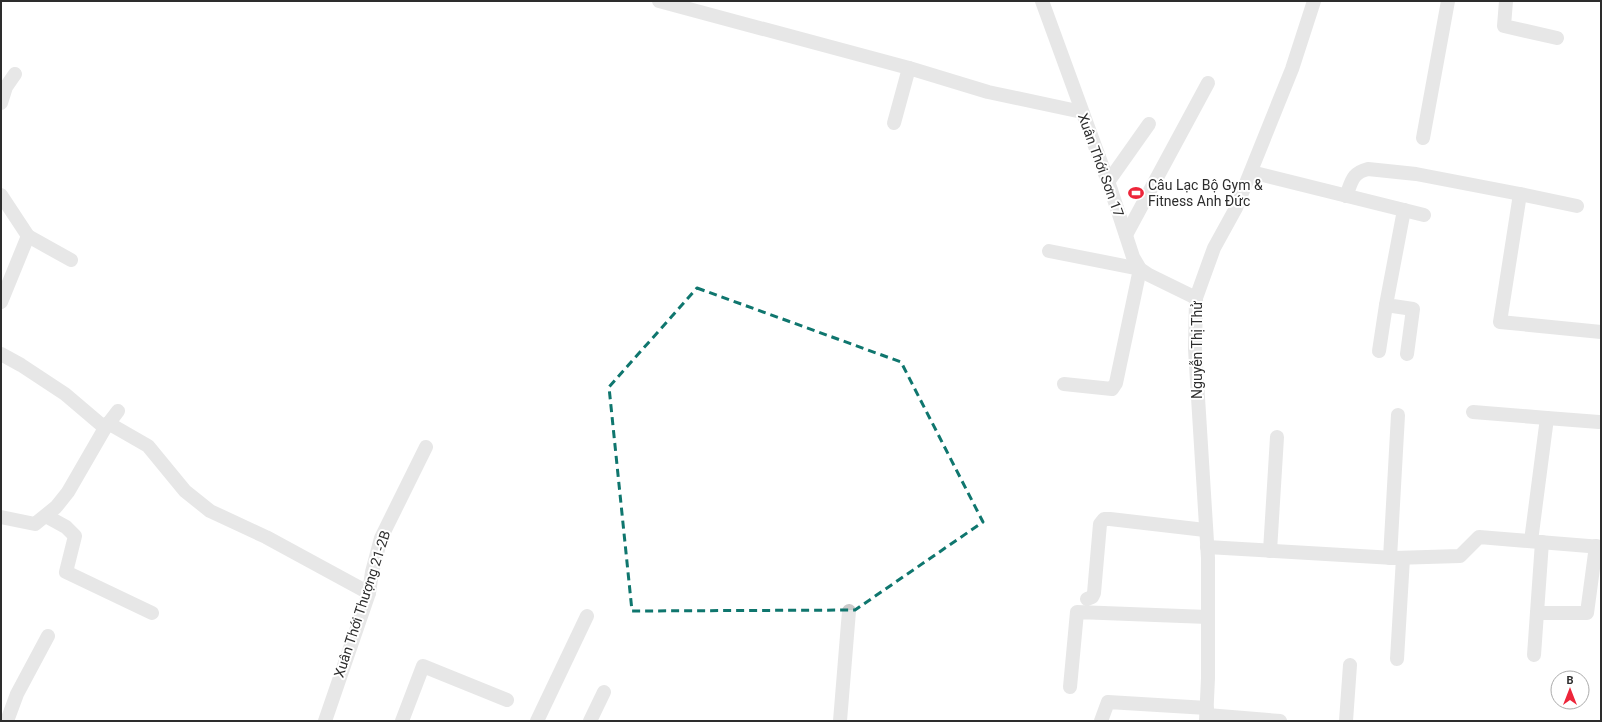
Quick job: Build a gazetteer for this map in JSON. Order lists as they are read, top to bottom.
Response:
{
  "streets": {
    "street": ["Xuân Thới Sơn 17", "Nguyễn Thị Thử", "Xuân Thới Thượng 21-2B"]
  },
  "crossings": [
    ["Xuân Thới Sơn 17", "Nguyễn Thị Thử"]
  ],
  "places": {
    "sports": ["Câu Lạc Bộ Gym & Fitness Anh Đức"]
  },
  "north": "top"
}
